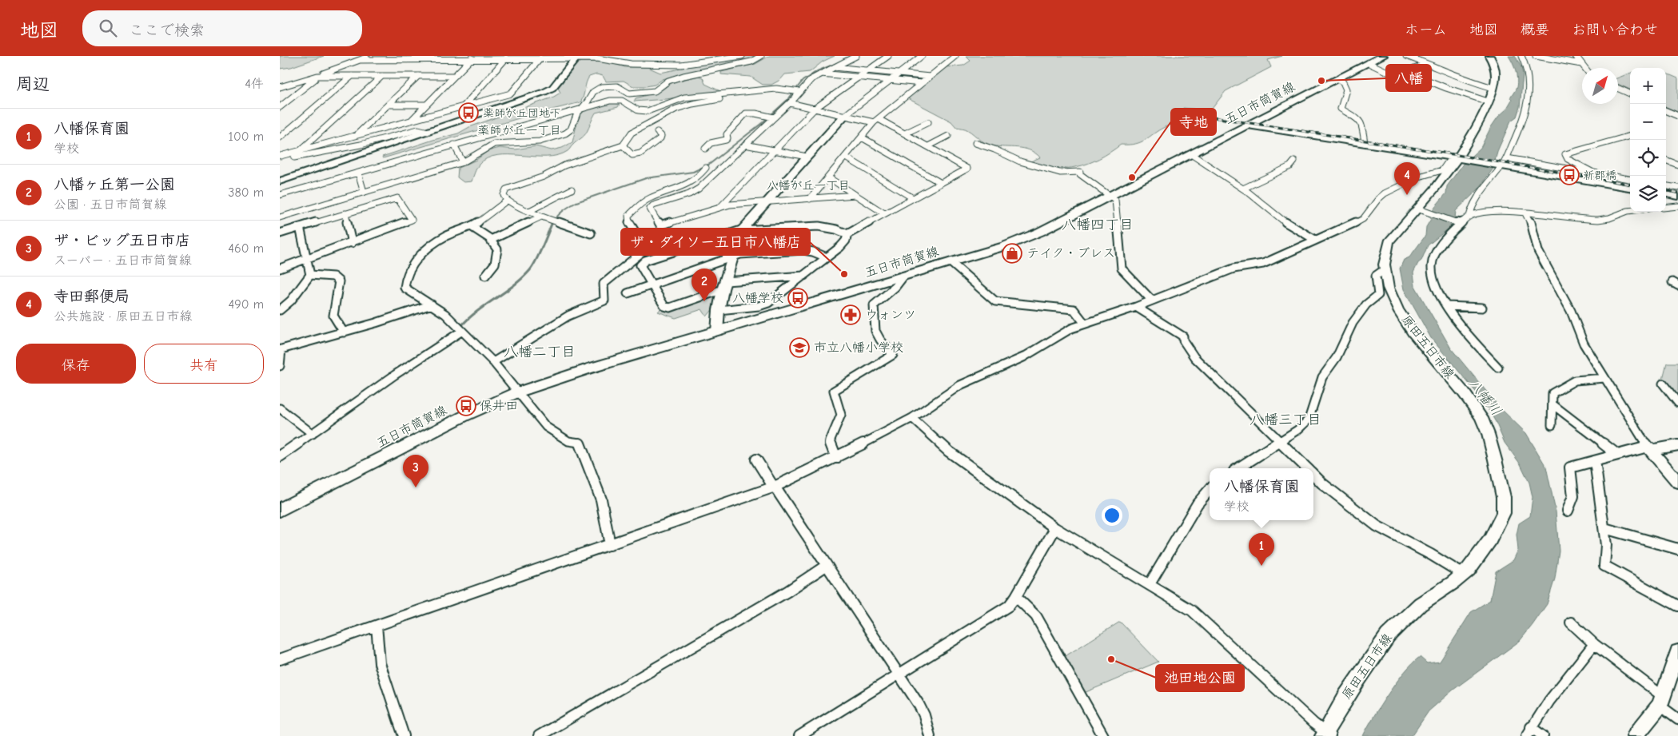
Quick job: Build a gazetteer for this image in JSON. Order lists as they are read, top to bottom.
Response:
{
  "streets": {
    "main road": ["五日市筒賀線"],
    "street": ["原田五日市線"]
  },
  "districts": [
    "薬師が丘一丁目",
    "八幡が丘一丁目",
    "八幡四丁目",
    "八幡二丁目",
    "八幡三丁目"
  ],
  "water": ["八幡川"],
  "places": {
    "other": [
      "八幡",
      "寺地",
      "ザ・ダイソー五日市八幡店",
      "池田地公園"
    ],
    "bus stop": [
      "薬師が丘団地下",
      "新郡橋",
      "八幡学校",
      "保井田"
    ],
    "shop": ["テイク・ブレス"],
    "pharmacy": ["ウォンツ"],
    "school or university": ["市立八幡小学校"]
  },
  "north": "top right",
  "page": {
    "header": "地図",
    "search": "ここで検索",
    "nav": [
      "ホーム",
      "地図",
      "概要",
      "お問い合わせ"
    ],
    "heading": ["周辺", "4件"],
    "map_buttons": ["+", "−"],
    "list": [
      {
        "mark": "1",
        "name": "八幡保育園",
        "note": "学校",
        "value": "100 m"
      },
      {
        "mark": "2",
        "name": "八幡ヶ丘第一公園",
        "note": "公園 · 五日市筒賀線",
        "value": "380 m"
      },
      {
        "mark": "3",
        "name": "ザ・ビッグ五日市店",
        "note": "スーパー · 五日市筒賀線",
        "value": "460 m"
      },
      {
        "mark": "4",
        "name": "寺田郵便局",
        "note": "公共施設 · 原田五日市線",
        "value": "490 m"
      }
    ],
    "pins": [
      "4",
      "2",
      "3",
      "1"
    ],
    "buttons": ["保存", "共有"],
    "popup": ["八幡保育園", "学校"]
  }
}
